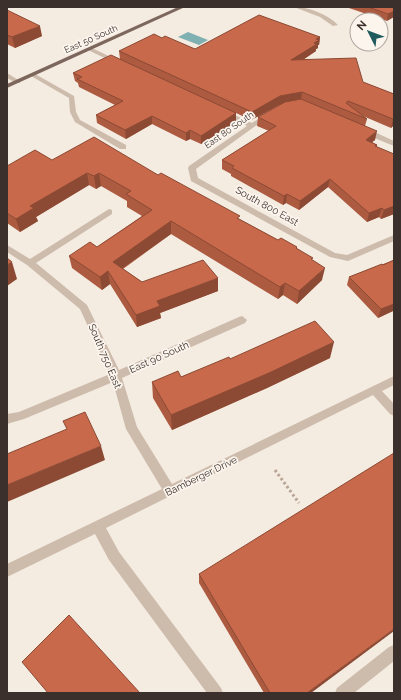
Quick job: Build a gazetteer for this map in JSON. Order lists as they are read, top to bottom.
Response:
{
  "streets": {
    "main road": ["East 50 South"],
    "street": [
      "East 80 South",
      "South 800 East",
      "South 750 East",
      "East 90 South",
      "Bamberger Drive"
    ]
  },
  "crossings": [
    ["East 80 South", "South 800 East"],
    ["South 750 East", "East 90 South"],
    ["South 750 East", "Bamberger Drive"]
  ],
  "north": "top left"
}
